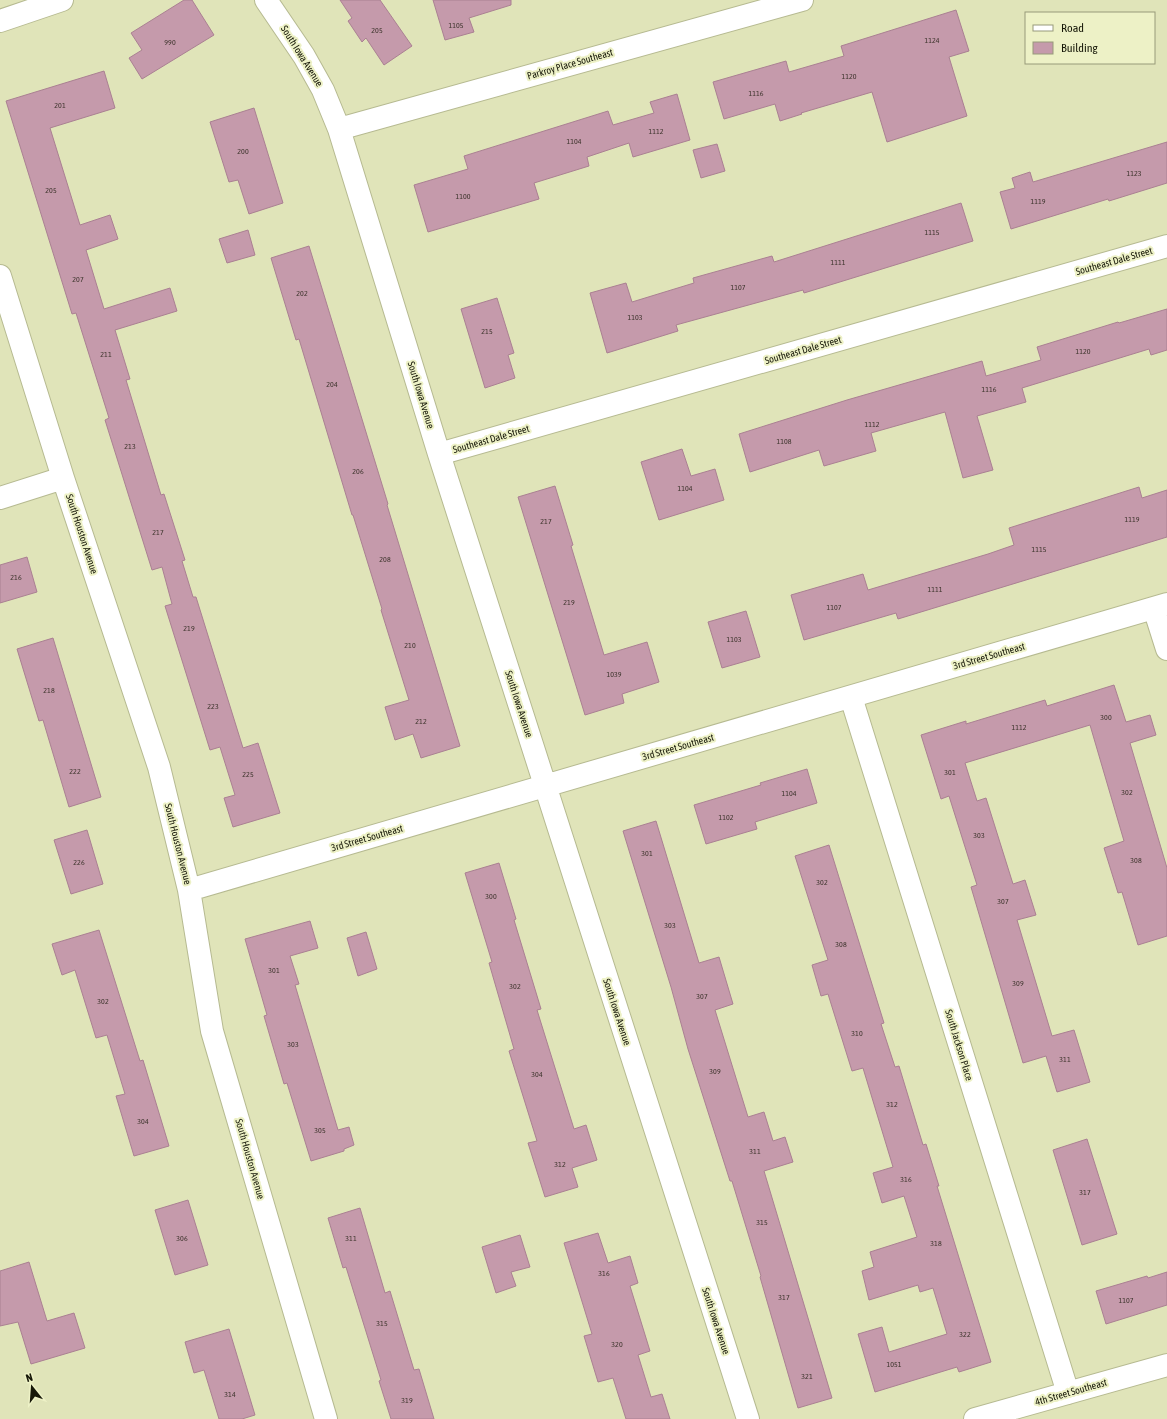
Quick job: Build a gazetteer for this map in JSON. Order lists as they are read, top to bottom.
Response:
{
  "streets": {
    "street": [
      "South Iowa Avenue",
      "Parkroy Place Southeast",
      "Southeast Dale Street",
      "South Houston Avenue",
      "3rd Street Southeast",
      "South Jackson Place",
      "4th Street Southeast"
    ]
  },
  "crossings": [
    ["South Iowa Avenue", "Parkroy Place Southeast"],
    ["South Iowa Avenue", "Southeast Dale Street"],
    ["South Iowa Avenue", "3rd Street Southeast"],
    ["South Houston Avenue", "3rd Street Southeast"],
    ["3rd Street Southeast", "South Jackson Place"],
    ["South Jackson Place", "4th Street Southeast"]
  ],
  "house_numbers": [
    "1105",
    "205",
    "1124",
    "990",
    "1120",
    "1116",
    "201",
    "1112",
    "1104",
    "200",
    "1123",
    "205",
    "1100",
    "1119",
    "1115",
    "1111",
    "207",
    "1107",
    "202",
    "1103",
    "215",
    "1120",
    "211",
    "204",
    "1116",
    "1112",
    "1108",
    "213",
    "206",
    "1104",
    "1119",
    "217",
    "217",
    "1115",
    "208",
    "216",
    "1111",
    "219",
    "1107",
    "219",
    "1103",
    "210",
    "1039",
    "218",
    "223",
    "300",
    "212",
    "1112",
    "222",
    "301",
    "225",
    "302",
    "1104",
    "1102",
    "303",
    "301",
    "308",
    "226",
    "302",
    "300",
    "307",
    "303",
    "308",
    "301",
    "309",
    "302",
    "307",
    "302",
    "310",
    "303",
    "311",
    "309",
    "304",
    "312",
    "304",
    "305",
    "311",
    "312",
    "316",
    "317",
    "315",
    "306",
    "311",
    "318",
    "316",
    "317",
    "1107",
    "315",
    "322",
    "320",
    "1051",
    "321",
    "314",
    "319"
  ],
  "legend": ["Road", "Building"],
  "north": "top"
}
